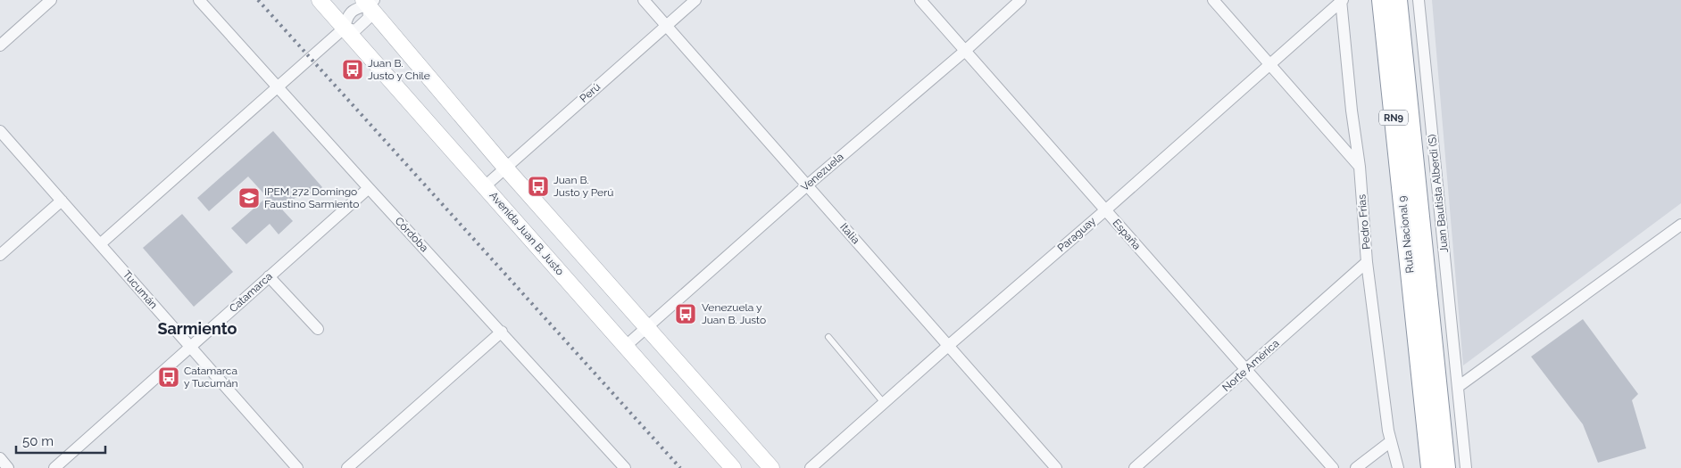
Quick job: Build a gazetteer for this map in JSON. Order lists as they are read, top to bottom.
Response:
{
  "streets": {
    "highway": ["RN9", "Ruta Nacional 9"],
    "main road": ["Avenida Juan B. Justo"],
    "street": [
      "Perú",
      "Venezuela",
      "Juan Bautista Alberdi (S)",
      "Pedro Frías",
      "Italia",
      "Córdoba",
      "Paraguay",
      "España",
      "Tucumán",
      "Catamarca",
      "Norte América"
    ]
  },
  "crossings": [
    ["Perú", "Avenida Juan B. Justo"],
    ["Perú", "Italia"],
    ["Venezuela", "Avenida Juan B. Justo"],
    ["Venezuela", "Italia"],
    ["Venezuela", "España"],
    ["Pedro Frías", "Paraguay"],
    ["Pedro Frías", "Norte América"],
    ["Italia", "Paraguay"],
    ["Córdoba", "Catamarca"],
    ["Paraguay", "España"],
    ["España", "Norte América"],
    ["Tucumán", "Catamarca"]
  ],
  "districts": ["Sarmiento"],
  "places": {
    "bus stop": [
      "Juan B. Justo y Chile",
      "Juan B. Justo y Perú",
      "Venezuela y Juan B. Justo",
      "Catamarca y Tucumán"
    ],
    "school or university": ["IPEM 272 Domingo Faustino Sarmiento"]
  },
  "scale_bar": "50 m"
}
